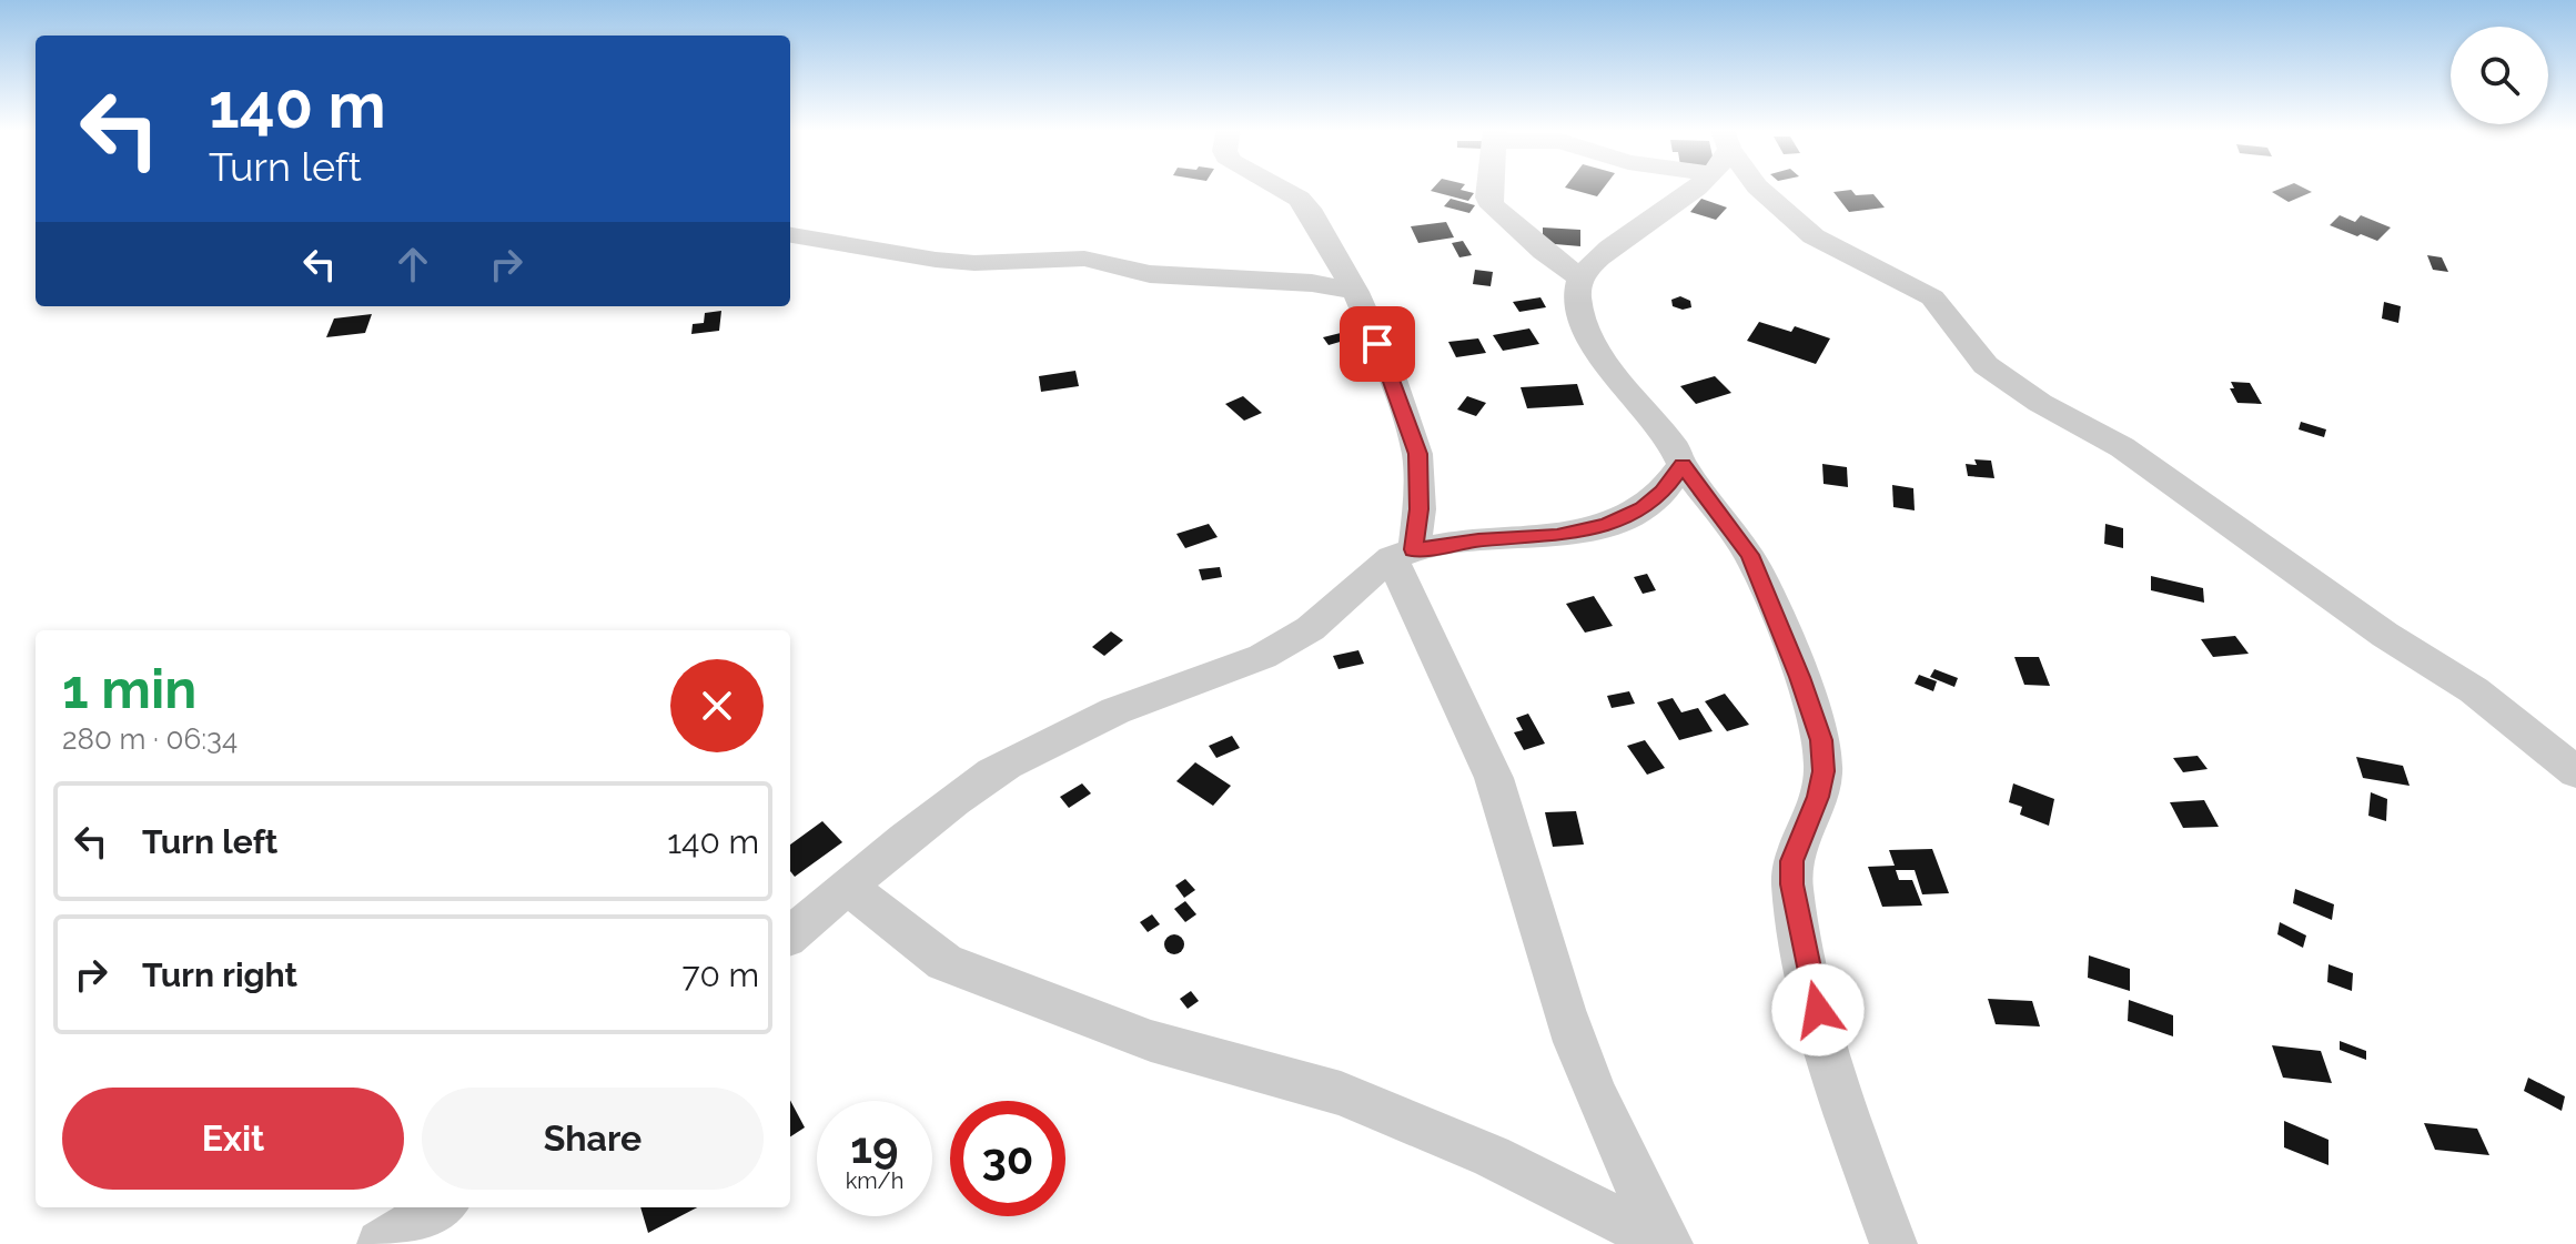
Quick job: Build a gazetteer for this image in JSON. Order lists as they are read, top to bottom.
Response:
{
  "page": {
    "turn": ["140 m", "Turn left"],
    "heading": ["1 min", "280 m · 06:34"],
    "list": [
      {
        "name": "Turn left",
        "value": "140 m"
      },
      {
        "name": "Turn right",
        "value": "70 m"
      }
    ],
    "buttons": ["Exit", "Share"],
    "speed": "19 km/h",
    "limit": "30"
  }
}
